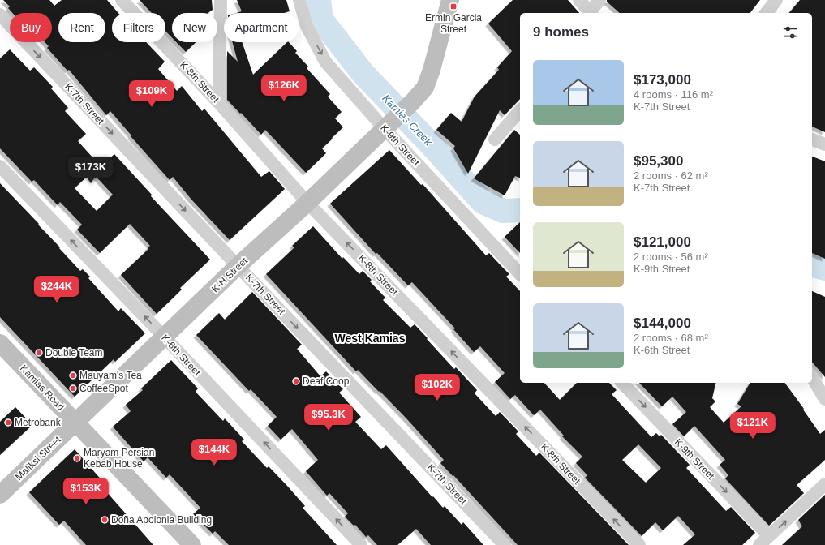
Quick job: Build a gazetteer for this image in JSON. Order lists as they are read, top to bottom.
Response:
{
  "streets": {
    "street": [
      "K-8th Street",
      "K-7th Street",
      "K-9th Street",
      "K-H Street",
      "K-6th Street",
      "Kamias Road",
      "Maliksi Street"
    ]
  },
  "crossings": [
    ["K-8th Street", "K-H Street"],
    ["K-7th Street", "K-H Street"],
    ["K-9th Street", "K-H Street"],
    ["K-H Street", "K-6th Street"],
    ["K-H Street", "Kamias Road"],
    ["K-H Street", "Maliksi Street"],
    ["Kamias Road", "Maliksi Street"]
  ],
  "one_way": [
    "K-8th Street",
    "K-7th Street",
    "K-9th Street",
    "K-6th Street"
  ],
  "districts": ["West Kamias"],
  "water": ["Kamias Creek"],
  "places": {
    "transit": ["Ermin Garcia Street"],
    "other": [
      "Double Team",
      "Mauyam's Tea",
      "Deaf Coop",
      "CoffeeSpot",
      "Metrobank",
      "Maryam Persian Kebab House",
      "Doña Apolonia Building"
    ]
  },
  "page": {
    "chip": [
      "Buy",
      "Rent",
      "Filters",
      "New",
      "Apartment"
    ],
    "heading": "9 homes",
    "list": [
      {
        "name": "$173,000",
        "note": "4 rooms · 116 m² · K-7th Street"
      },
      {
        "name": "$95,300",
        "note": "2 rooms · 62 m² · K-7th Street"
      },
      {
        "name": "$121,000",
        "note": "2 rooms · 56 m² · K-9th Street"
      },
      {
        "name": "$144,000",
        "note": "2 rooms · 68 m² · K-6th Street"
      }
    ],
    "price": [
      "$126K",
      "$109K",
      "$173K",
      "$244K",
      "$102K",
      "$95.3K",
      "$121K",
      "$144K",
      "$153K"
    ]
  }
}
